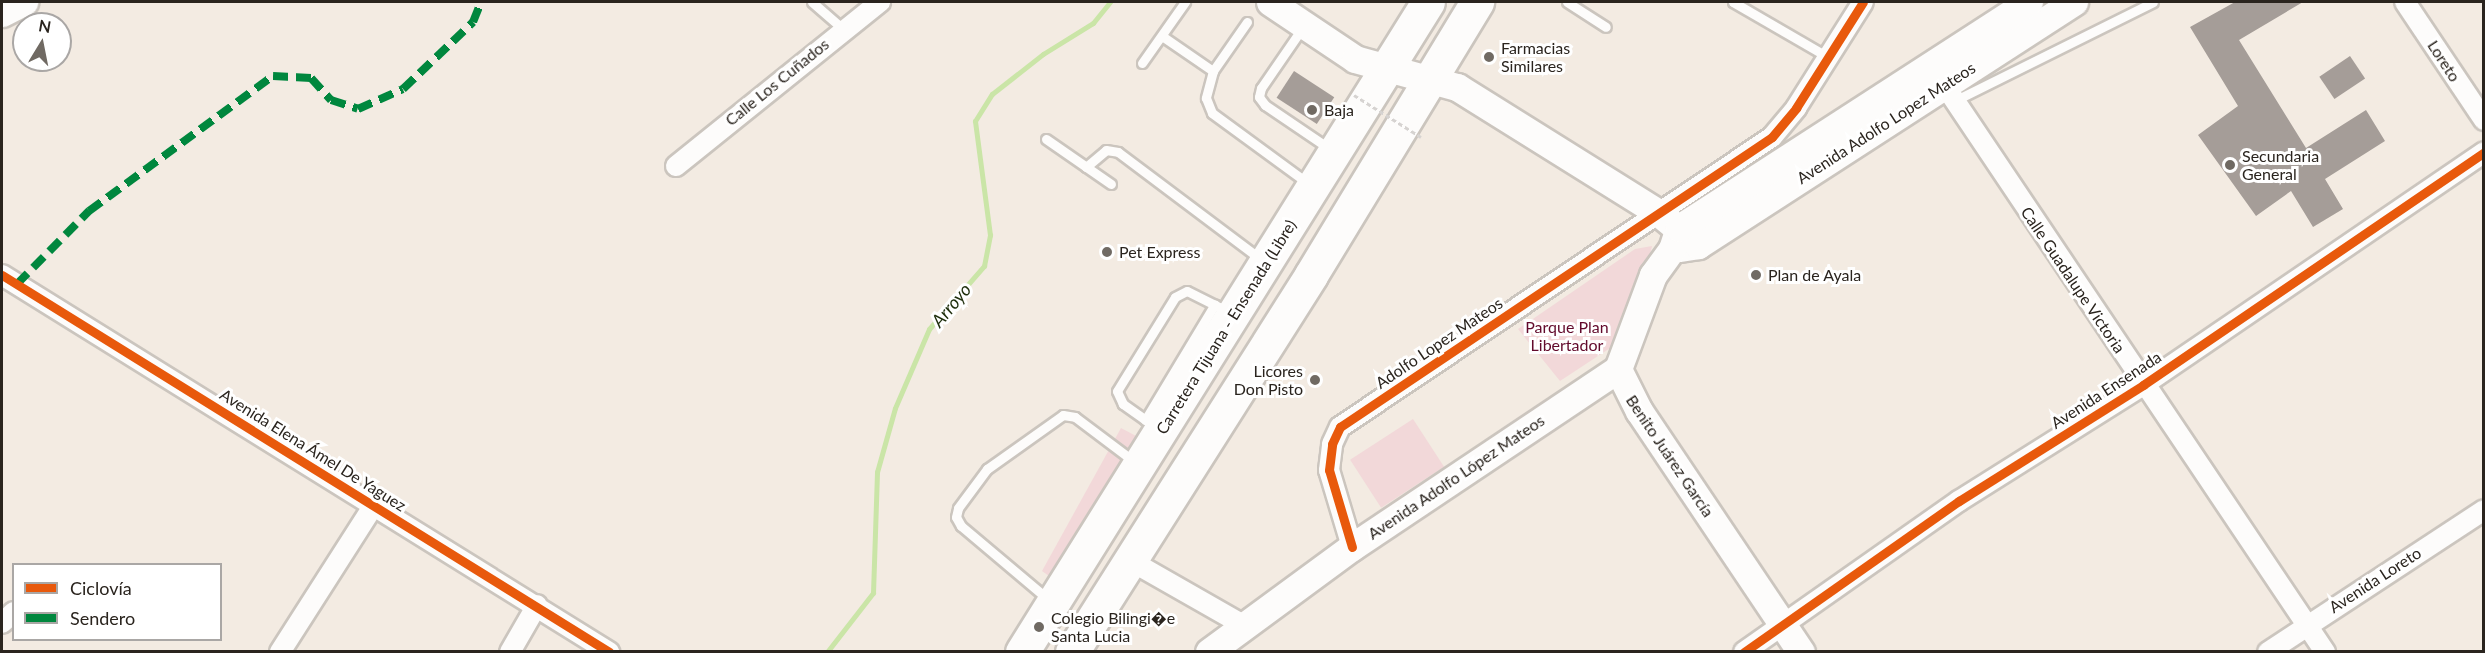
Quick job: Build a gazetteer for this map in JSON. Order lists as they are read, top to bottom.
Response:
{
  "streets": {
    "highway": ["Carretera Tijuana - Ensenada (Libre)"],
    "main road": ["Avenida Adolfo Lopez Mateos", "Benito Juárez García", "Avenida Adolfo López Mateos"],
    "street": [
      "Loreto",
      "Calle Los Cuñados",
      "Calle Guadalupe Victoria",
      "Adolfo Lopez Mateos",
      "Avenida Ensenada",
      "Avenida Elena Ámel De Yaguez",
      "Avenida Loreto"
    ]
  },
  "crossings": [
    ["Avenida Adolfo Lopez Mateos", "Calle Guadalupe Victoria"],
    ["Avenida Adolfo Lopez Mateos", "Adolfo Lopez Mateos"],
    ["Calle Guadalupe Victoria", "Avenida Ensenada"],
    ["Calle Guadalupe Victoria", "Avenida Loreto"],
    ["Adolfo Lopez Mateos", "Avenida Adolfo López Mateos"],
    ["Avenida Ensenada", "Benito Juárez García"],
    ["Benito Juárez García", "Avenida Adolfo López Mateos"]
  ],
  "water": ["Arroyo"],
  "parks": ["Parque Plan Libertador"],
  "places": [
    "Farmacias Similares",
    "Baja",
    "Secundaria General",
    "Pet Express",
    "Plan de Ayala",
    "Licores Don Pisto",
    "Colegio Bilingi�e Santa Lucia"
  ],
  "legend": ["Ciclovía", "Sendero"],
  "north": "top"
}
